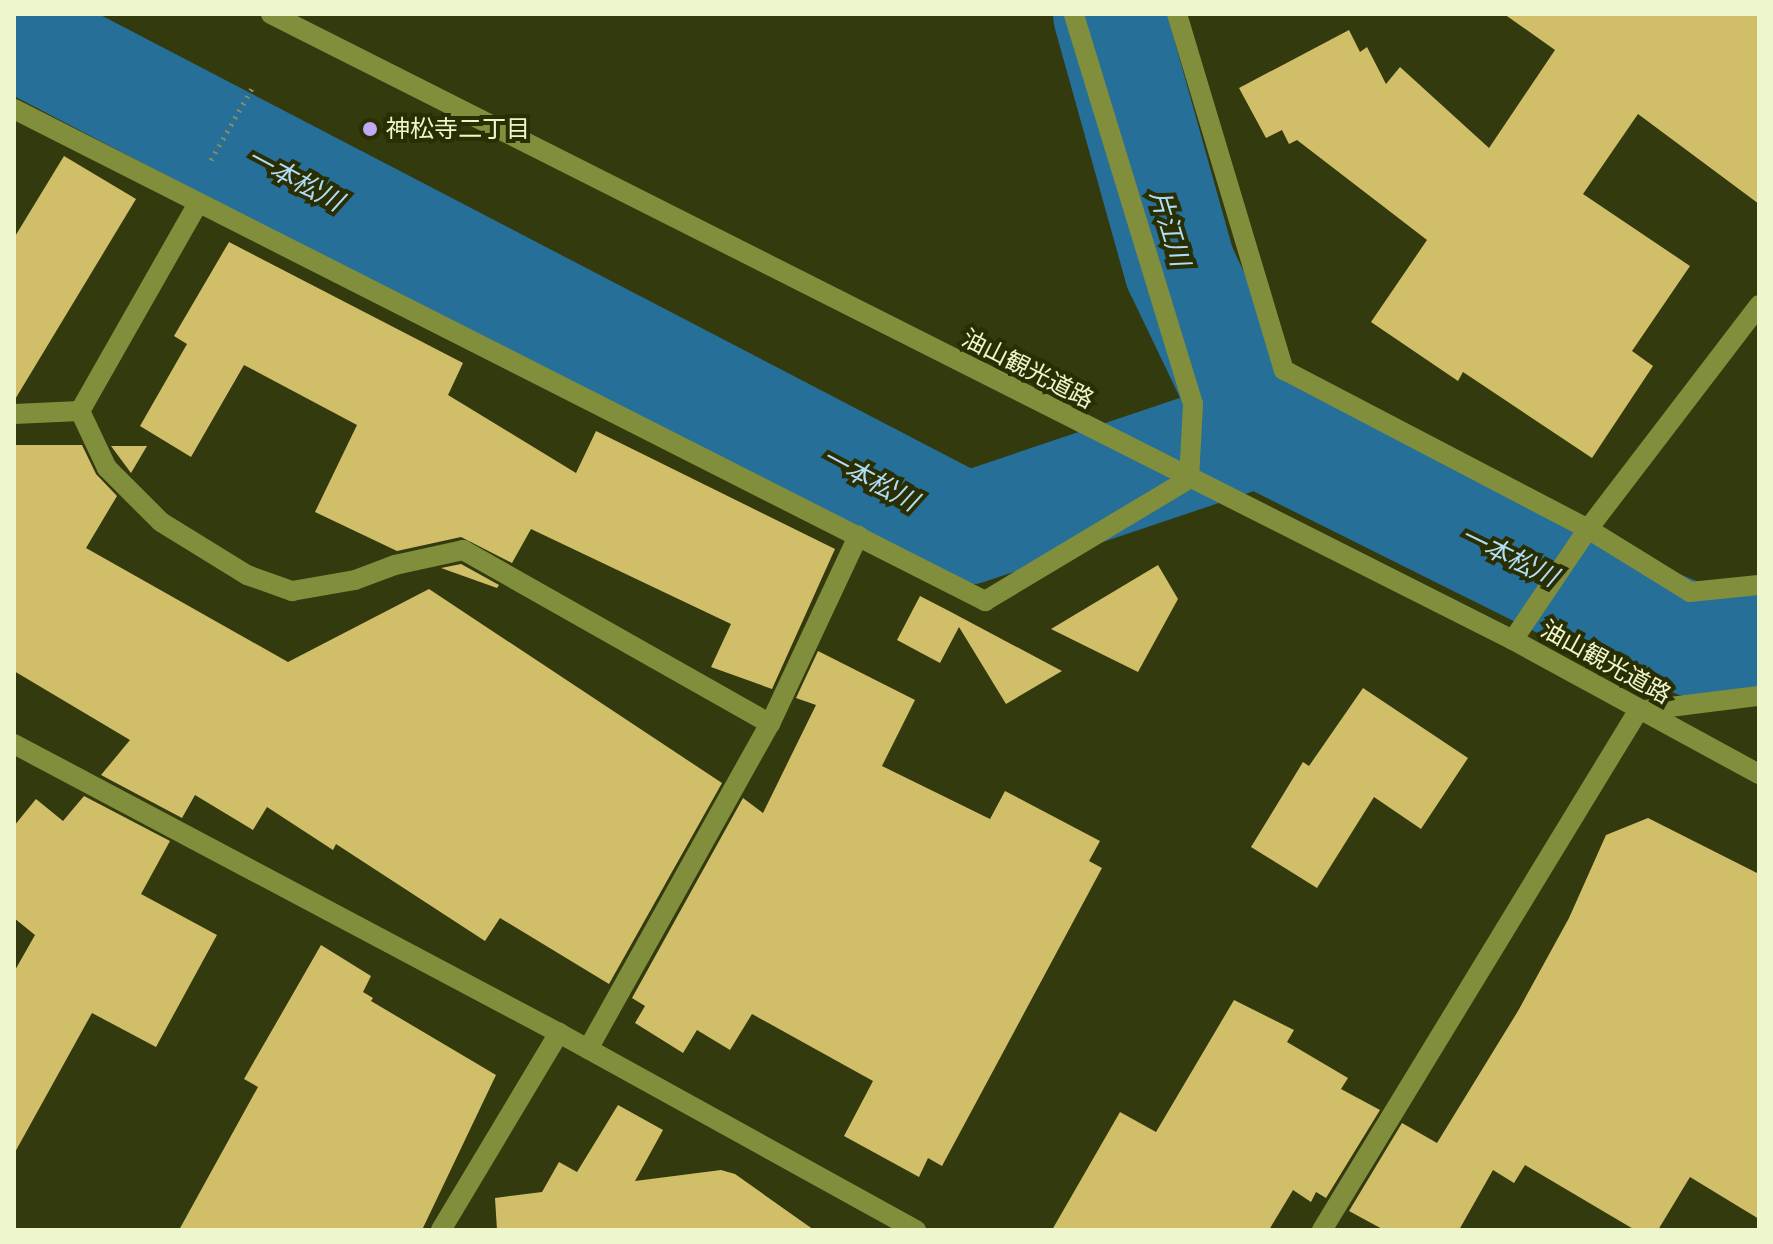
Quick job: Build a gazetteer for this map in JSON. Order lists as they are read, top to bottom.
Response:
{
  "streets": {
    "street": ["油山観光道路"]
  },
  "water": ["一本松川", "片江川"],
  "places": ["神松寺二丁目"]
}
